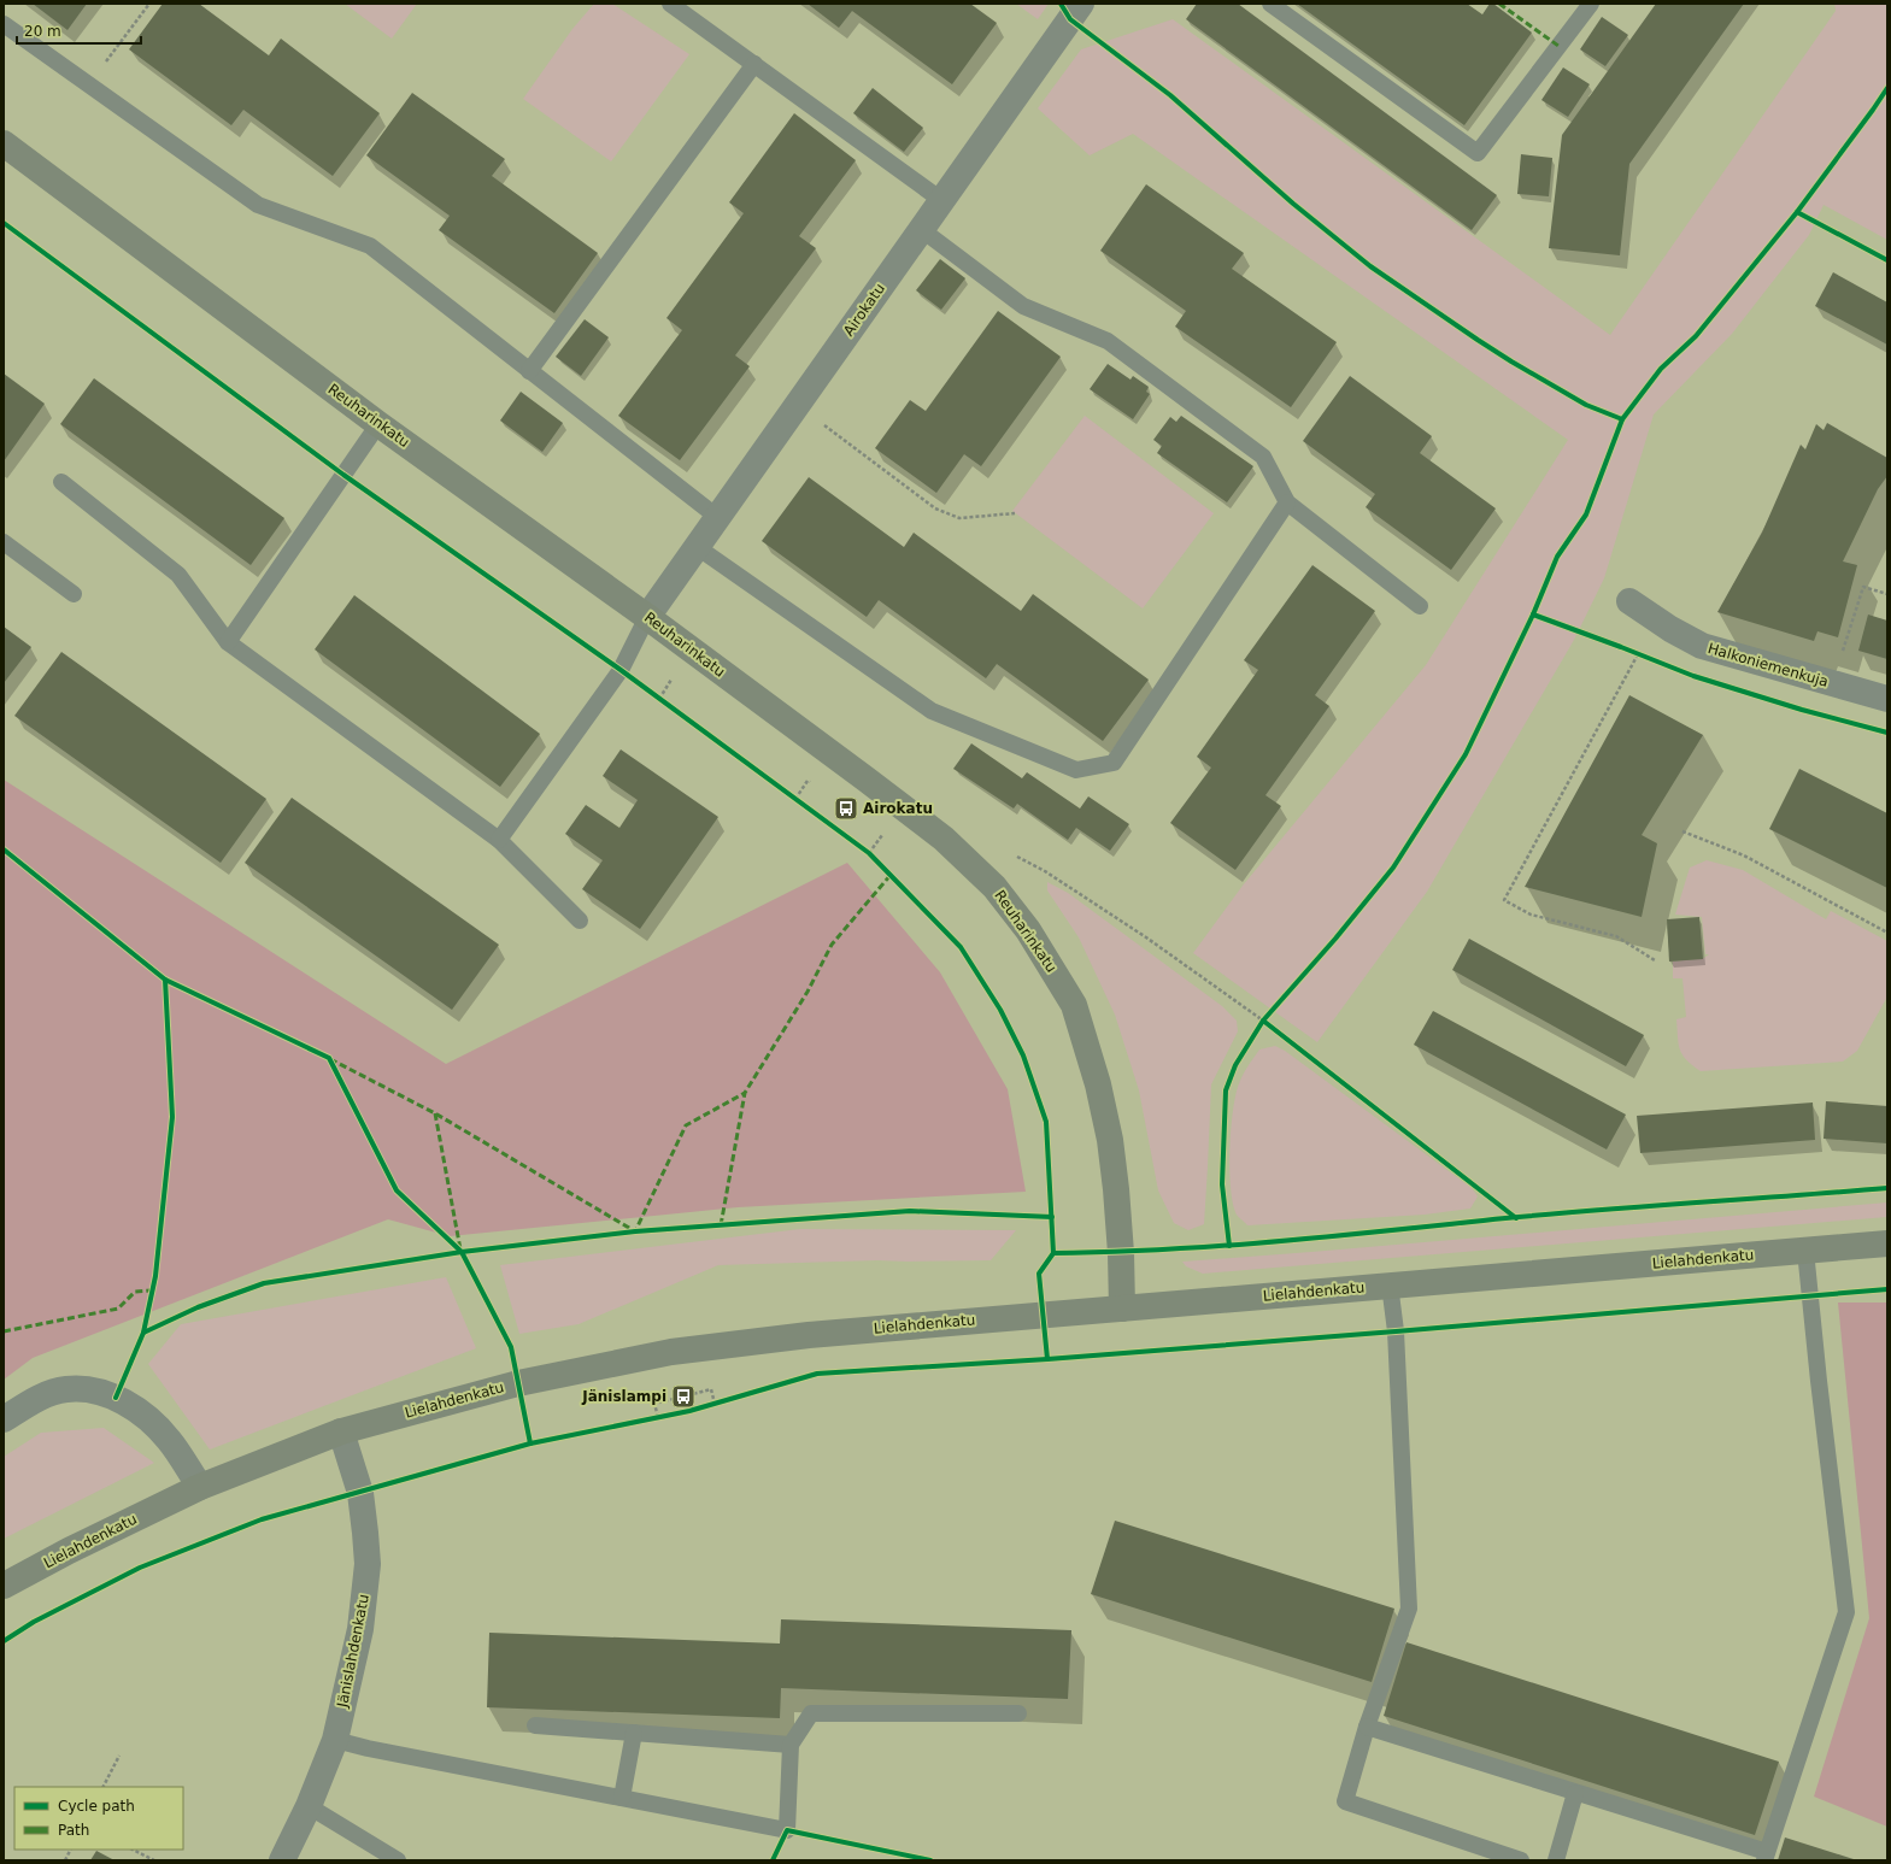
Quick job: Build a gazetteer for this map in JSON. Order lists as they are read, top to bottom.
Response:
{
  "streets": {
    "street": [
      "Airokatu",
      "Reuharinkatu",
      "Halkoniemenkuja",
      "Lielahdenkatu",
      "Jänislahdenkatu"
    ]
  },
  "crossings": [
    ["Airokatu", "Reuharinkatu"],
    ["Reuharinkatu", "Lielahdenkatu"],
    ["Lielahdenkatu", "Jänislahdenkatu"]
  ],
  "places": {
    "bus stop": ["Airokatu", "Jänislampi"]
  },
  "legend": ["Cycle path", "Path"],
  "scale_bar": "20 m"
}
